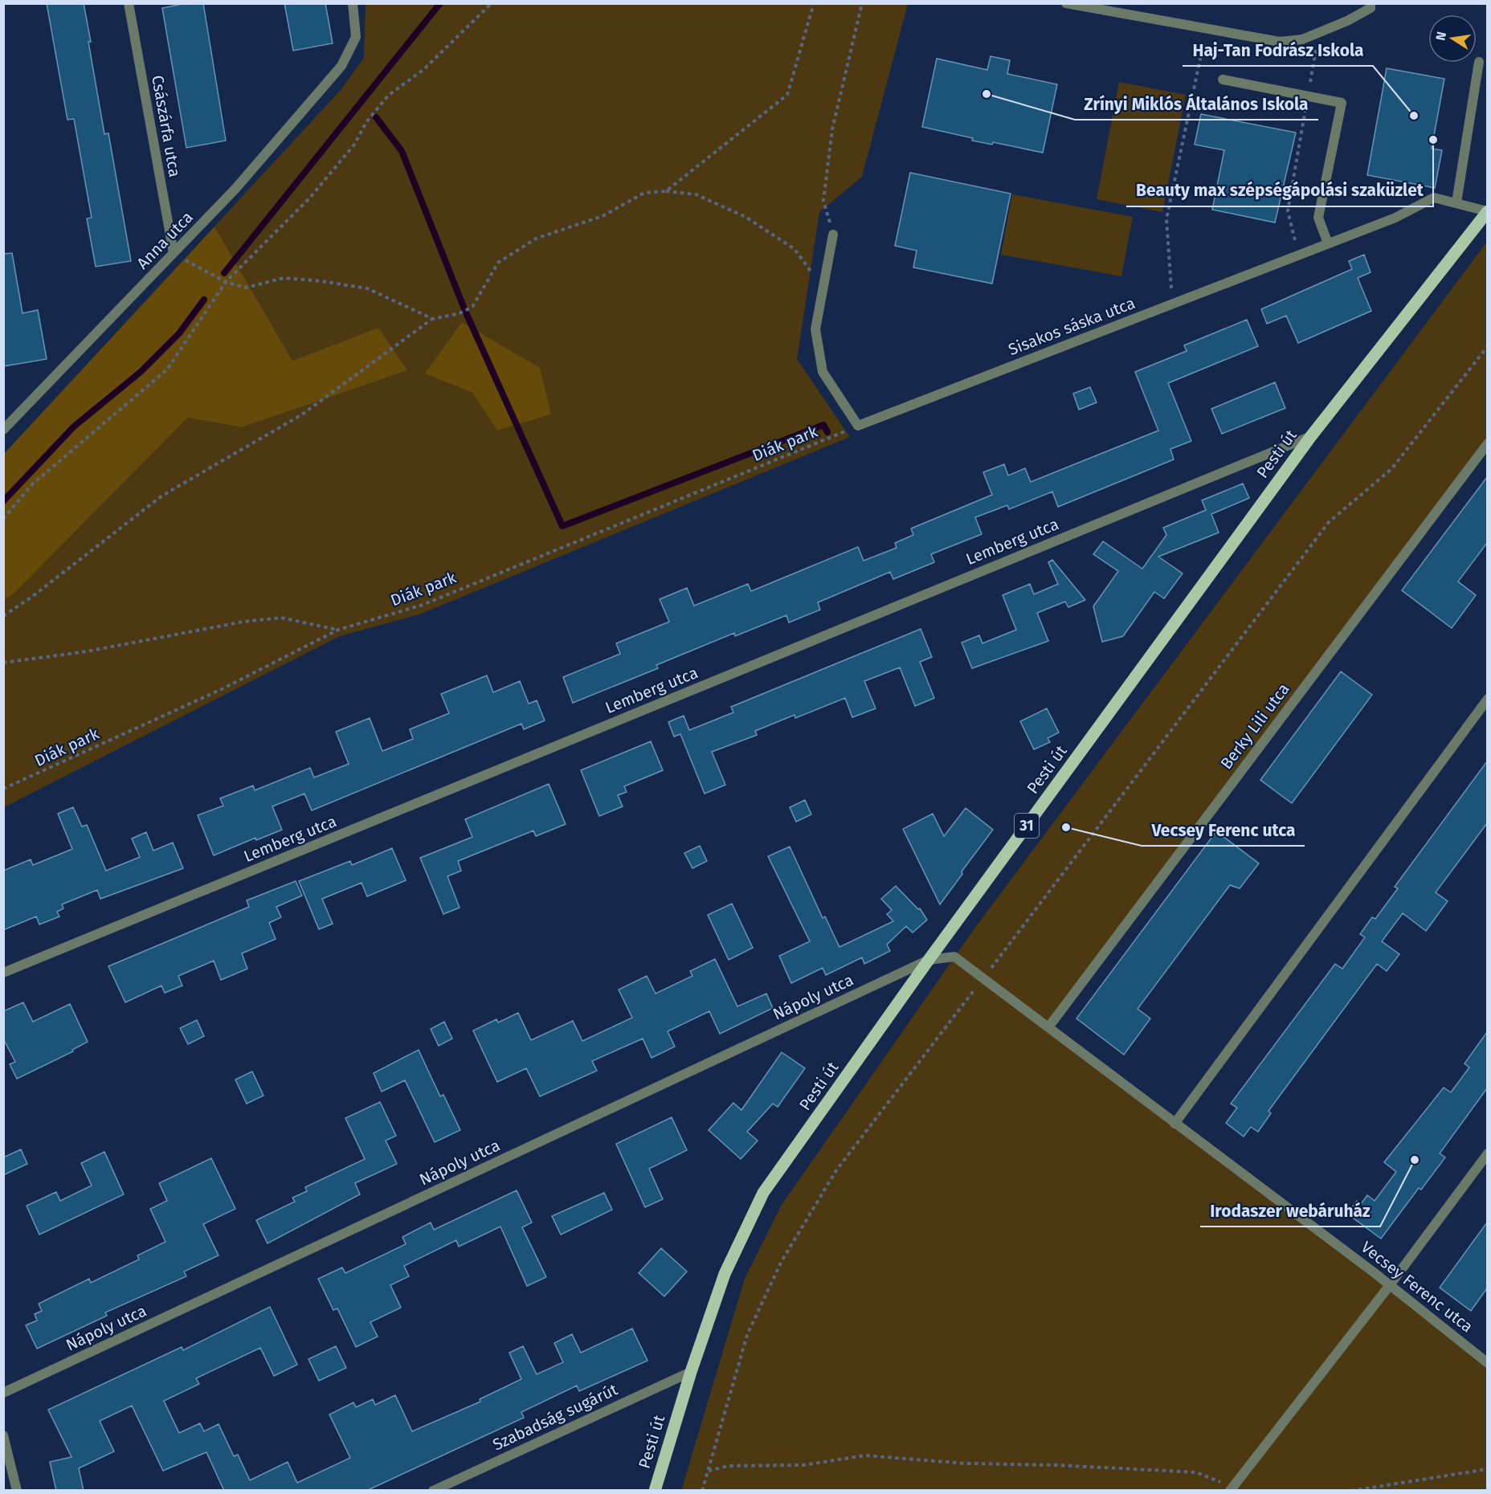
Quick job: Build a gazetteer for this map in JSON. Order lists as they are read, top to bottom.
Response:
{
  "streets": {
    "main road": ["Pesti út", "31"],
    "street": [
      "Császárfa utca",
      "Anna utca",
      "Sisakos sáska utca",
      "Lemberg utca",
      "Berky Lili utca",
      "Nápoly utca",
      "Vecsey Ferenc utca",
      "Szabadság sugárút"
    ],
    "path": ["Diák park"]
  },
  "crossings": [
    ["Császárfa utca", "Anna utca"],
    ["Sisakos sáska utca", "Diák park"],
    ["Sisakos sáska utca", "Pesti út"],
    ["Pesti út", "Lemberg utca"],
    ["Pesti út", "Nápoly utca"],
    ["Pesti út", "Vecsey Ferenc utca"],
    ["Pesti út", "Szabadság sugárút"],
    ["Berky Lili utca", "Vecsey Ferenc utca"],
    ["Nápoly utca", "Vecsey Ferenc utca"]
  ],
  "places": [
    "Zrínyi Miklós Általános Iskola",
    "Haj-Tan Fodrász Iskola",
    "Beauty max szépségápolási szaküzlet",
    "Vecsey Ferenc utca",
    "Irodaszer webáruház"
  ],
  "north": "left"
}
